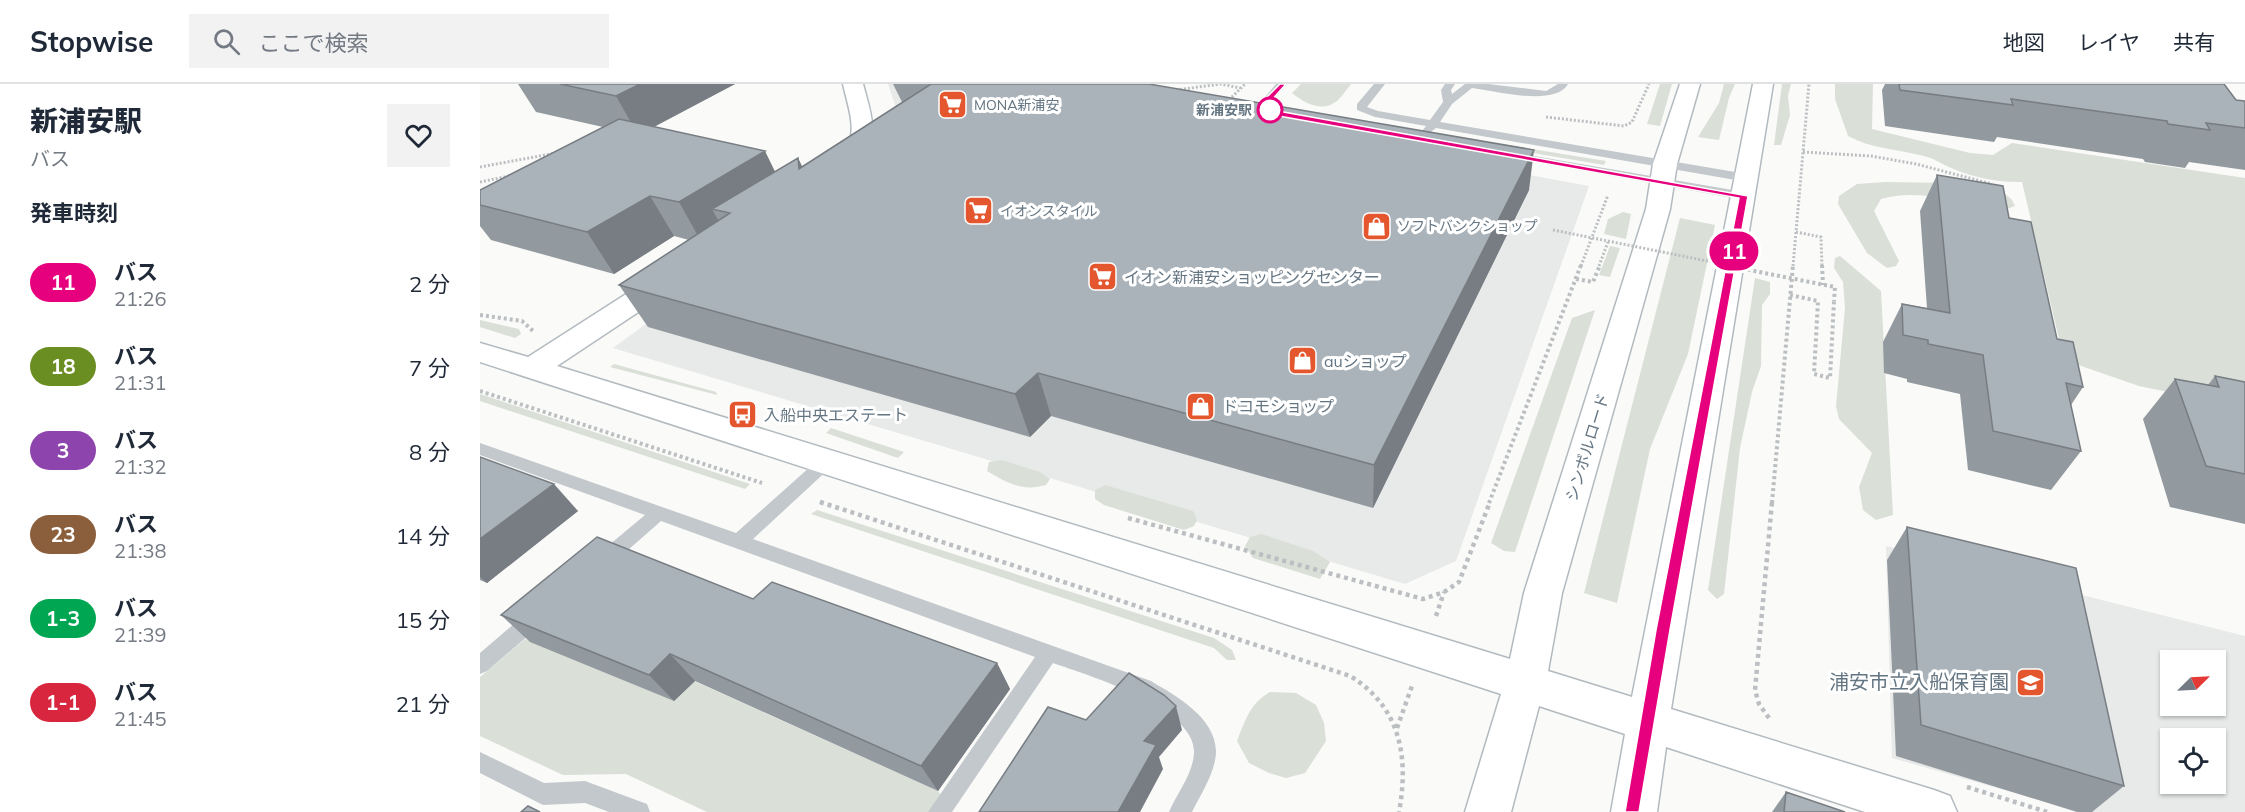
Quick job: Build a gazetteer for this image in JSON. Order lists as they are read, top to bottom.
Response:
{
  "streets": {
    "street": ["シンボルロード"]
  },
  "places": {
    "supermarket": ["MONA新浦安", "イオンスタイル", "イオン新浦安ショッピングセンター"],
    "other": ["新浦安駅"],
    "shop": ["ソフトバンクショップ", "auショップ", "ドコモショップ"],
    "bus stop": ["入船中央エステート"],
    "school or university": ["浦安市立入船保育園"]
  },
  "lines": ["bus line 11"],
  "north": "top right",
  "page": {
    "header": "Stopwise",
    "search": "ここで検索",
    "nav": ["地図", "レイヤ", "共有"],
    "heading": [
      ["新浦安駅", "バス"],
      "発車時刻"
    ],
    "on_map": "11",
    "list": [
      {
        "mark": "11",
        "name": "バス",
        "note": "21:26",
        "value": "2 分"
      },
      {
        "mark": "18",
        "name": "バス",
        "note": "21:31",
        "value": "7 分"
      },
      {
        "mark": "3",
        "name": "バス",
        "note": "21:32",
        "value": "8 分"
      },
      {
        "mark": "23",
        "name": "バス",
        "note": "21:38",
        "value": "14 分"
      },
      {
        "mark": "1-3",
        "name": "バス",
        "note": "21:39",
        "value": "15 分"
      },
      {
        "mark": "1-1",
        "name": "バス",
        "note": "21:45",
        "value": "21 分"
      }
    ]
  }
}
